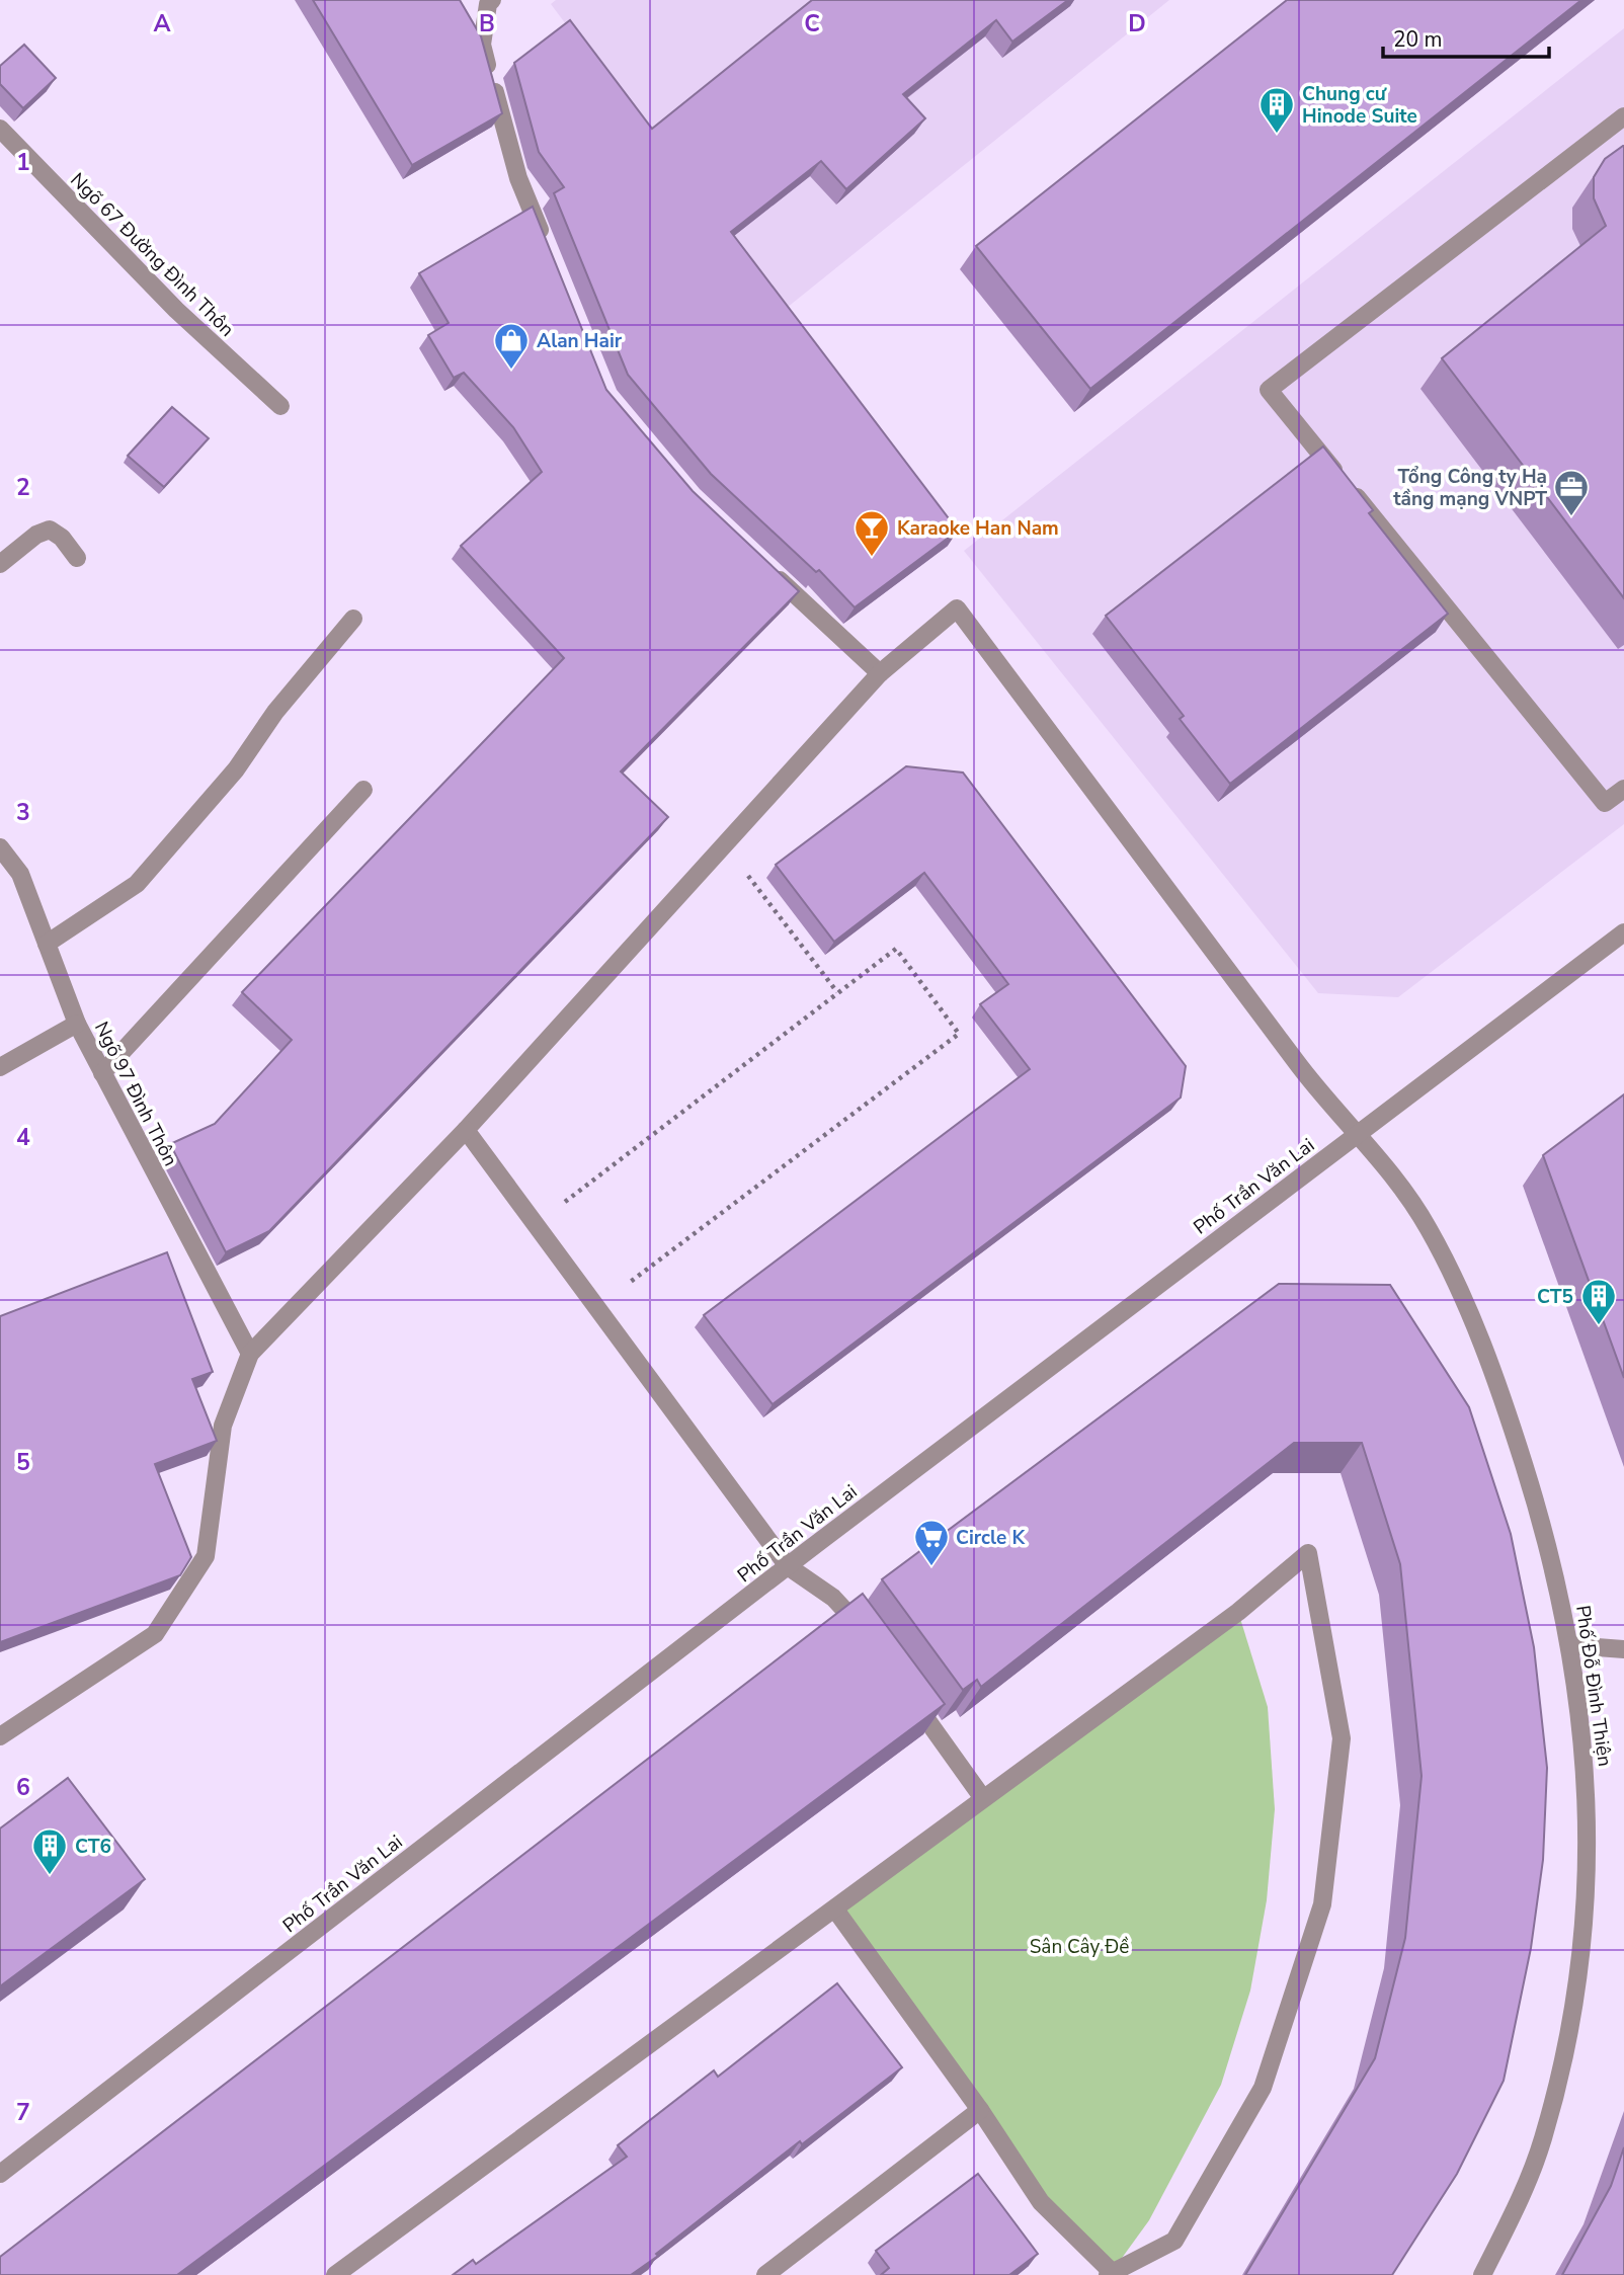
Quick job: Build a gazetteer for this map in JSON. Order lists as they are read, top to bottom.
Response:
{
  "streets": {
    "street": [
      "Ngõ 67 Đường Đình Thôn",
      "Ngõ 97 Đình Thôn",
      "Phố Trần Văn Lai",
      "Phố Đỗ Đình Thiện"
    ]
  },
  "crossings": [
    ["Phố Trần Văn Lai", "Phố Đỗ Đình Thiện"]
  ],
  "parks": ["Sân Cây Đề"],
  "places": {
    "building": ["Chung cư Hinode Suite", "CT5", "CT6"],
    "shop": ["Alan Hair"],
    "office": ["Tổng Công ty Hạ tầng mạng VNPT"],
    "bar": ["Karaoke Han Nam"],
    "supermarket": ["Circle K"]
  },
  "scale_bar": "20 m",
  "grid": {
    "columns": [
      "A",
      "B",
      "C",
      "D"
    ],
    "rows": [
      "1",
      "2",
      "3",
      "4",
      "5",
      "6",
      "7"
    ]
  }
}
